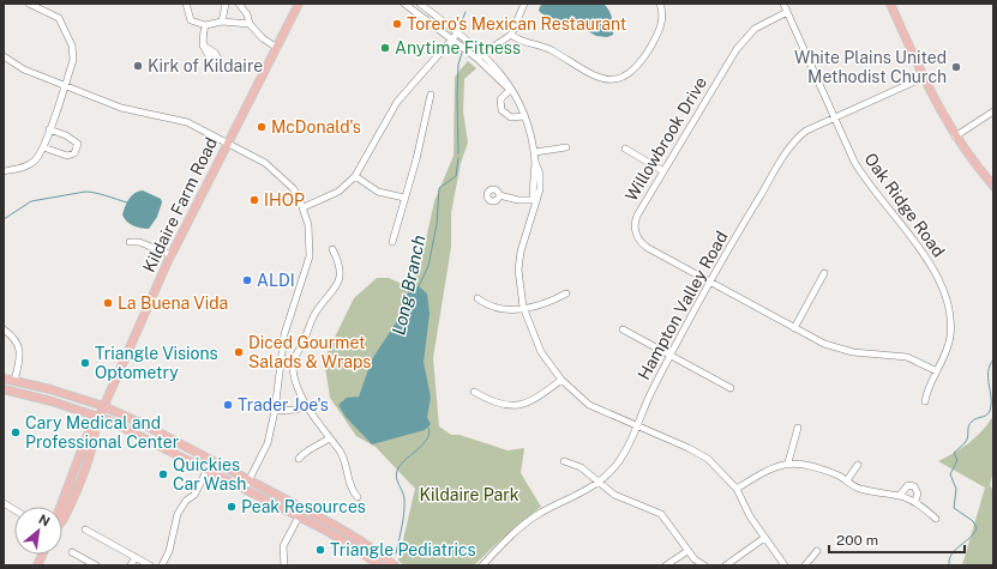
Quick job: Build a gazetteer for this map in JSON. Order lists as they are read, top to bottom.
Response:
{
  "streets": {
    "main road": ["Kildaire Farm Road"],
    "street": ["Willowbrook Drive", "Oak Ridge Road", "Hampton Valley Road"]
  },
  "crossings": [
    ["Willowbrook Drive", "Oak Ridge Road"],
    ["Willowbrook Drive", "Hampton Valley Road"],
    ["Oak Ridge Road", "Hampton Valley Road"]
  ],
  "water": ["Long Branch"],
  "parks": ["Kildaire Park"],
  "places": [
    "Torero's Mexican Restaurant",
    "Anytime Fitness",
    "Kirk of Kildaire",
    "White Plains United Methodist Church",
    "McDonald's",
    "IHOP",
    "ALDI",
    "La Buena Vida",
    "Diced Gourmet Salads & Wraps",
    "Triangle Visions Optometry",
    "Trader Joe's",
    "Cary Medical and Professional Center",
    "Quickies Car Wash",
    "Peak Resources",
    "Triangle Pediatrics"
  ],
  "scale_bar": "200 m",
  "north": "top right"
}
